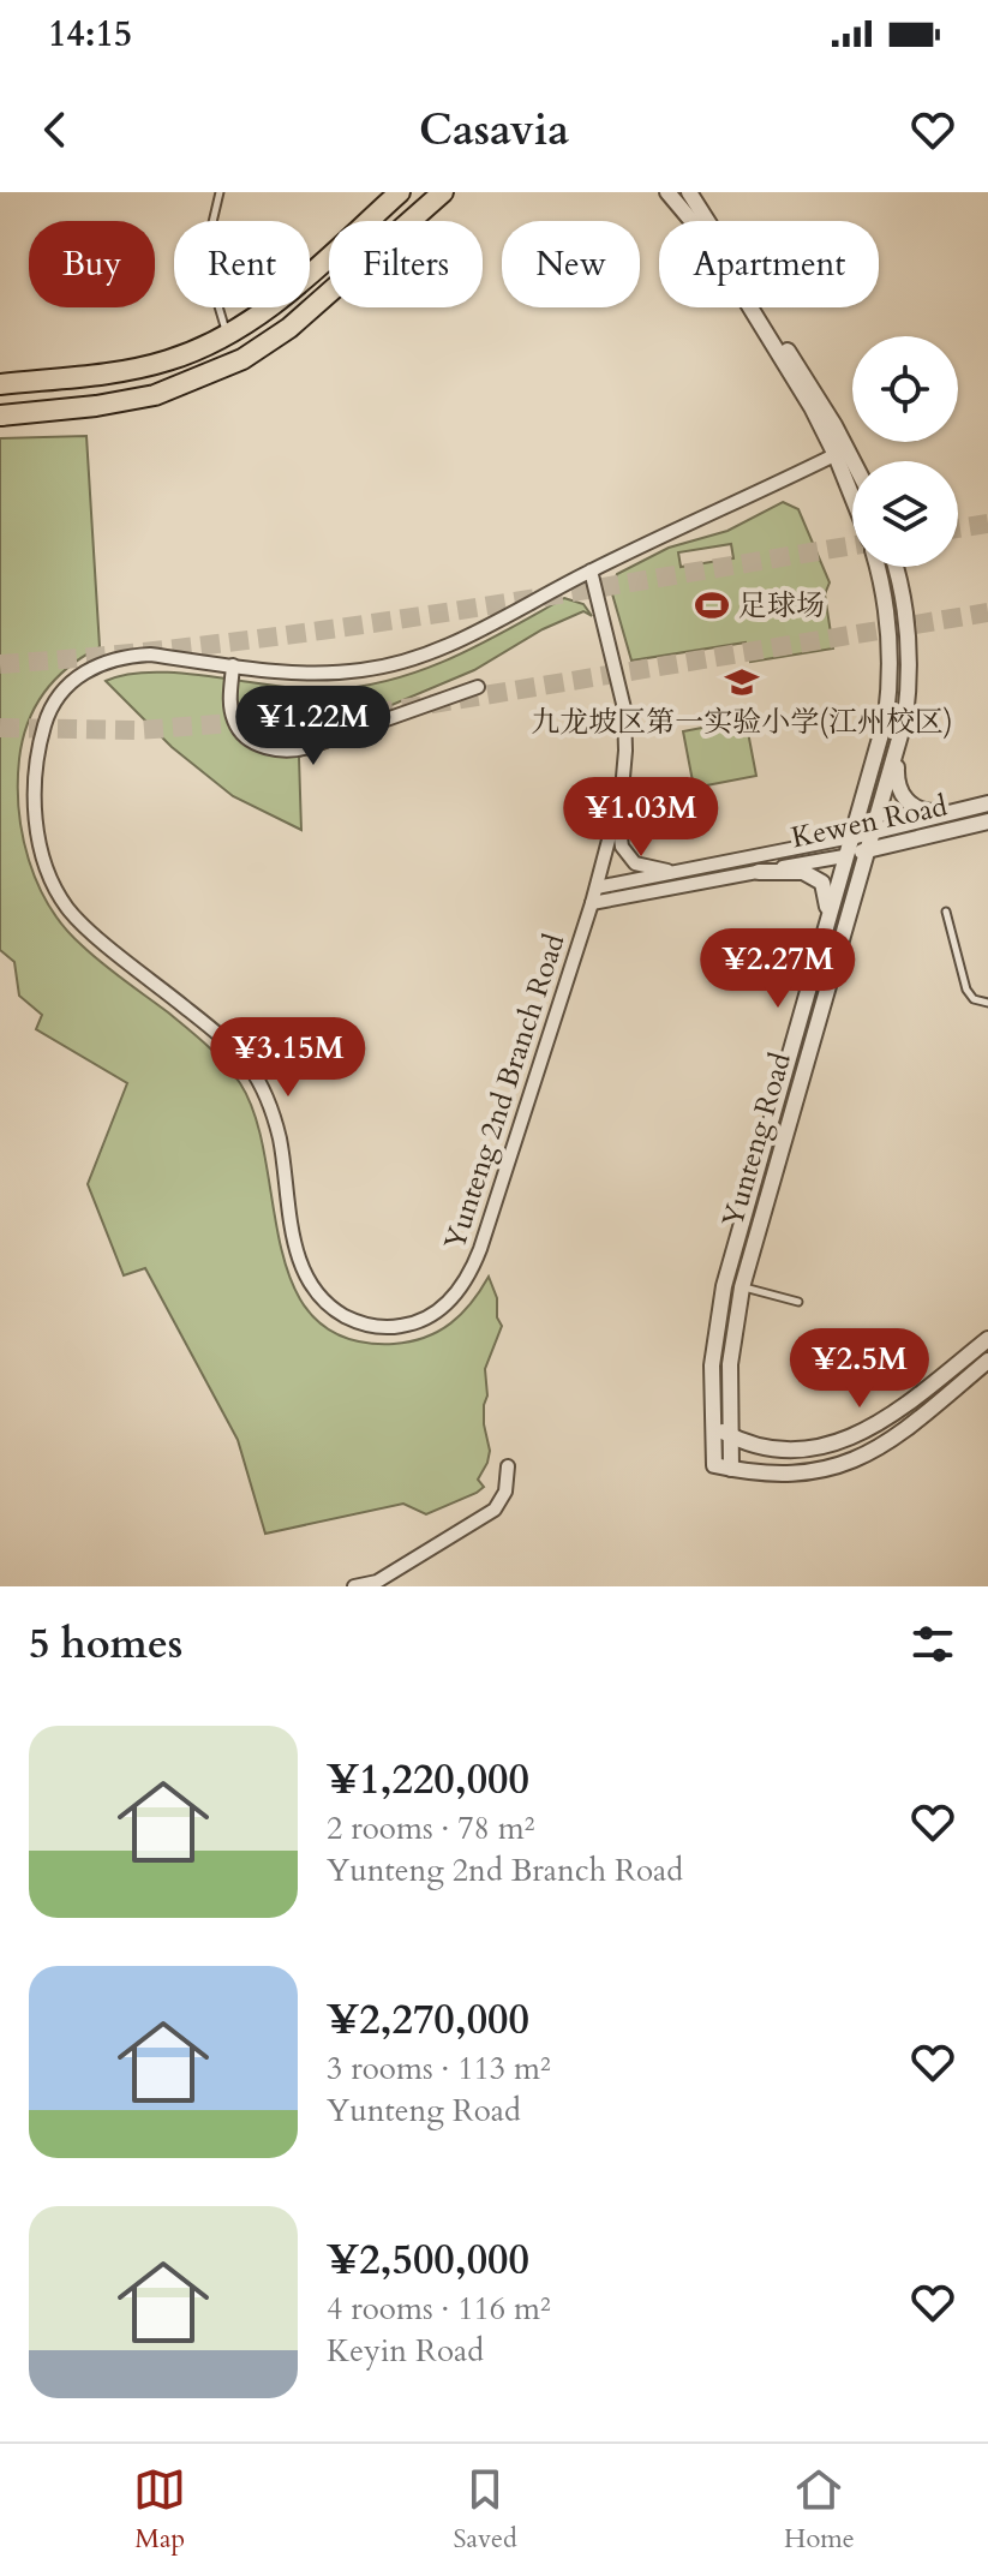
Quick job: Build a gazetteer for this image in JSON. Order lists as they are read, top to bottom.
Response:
{
  "streets": {
    "street": ["Kewen Road", "Yunteng 2nd Branch Road", "Yunteng Road"]
  },
  "crossings": [
    ["Kewen Road", "Yunteng 2nd Branch Road"],
    ["Kewen Road", "Yunteng Road"]
  ],
  "places": {
    "sports": ["足球场"],
    "school or university": ["九龙坡区第一实验小学(江州校区)"]
  },
  "page": {
    "status": "14:15",
    "header": "Casavia",
    "chip": [
      "Buy",
      "Rent",
      "Filters",
      "New",
      "Apartment"
    ],
    "price": [
      "¥1.22M",
      "¥1.03M",
      "¥2.27M",
      "¥3.15M",
      "¥2.5M"
    ],
    "heading": "5 homes",
    "list": [
      {
        "name": "¥1,220,000",
        "note": "2 rooms · 78 m² · Yunteng 2nd Branch Road"
      },
      {
        "name": "¥2,270,000",
        "note": "3 rooms · 113 m² · Yunteng Road"
      },
      {
        "name": "¥2,500,000",
        "note": "4 rooms · 116 m² · Keyin Road"
      }
    ],
    "tabs": ["Map", "Saved", "Home"]
  }
}
